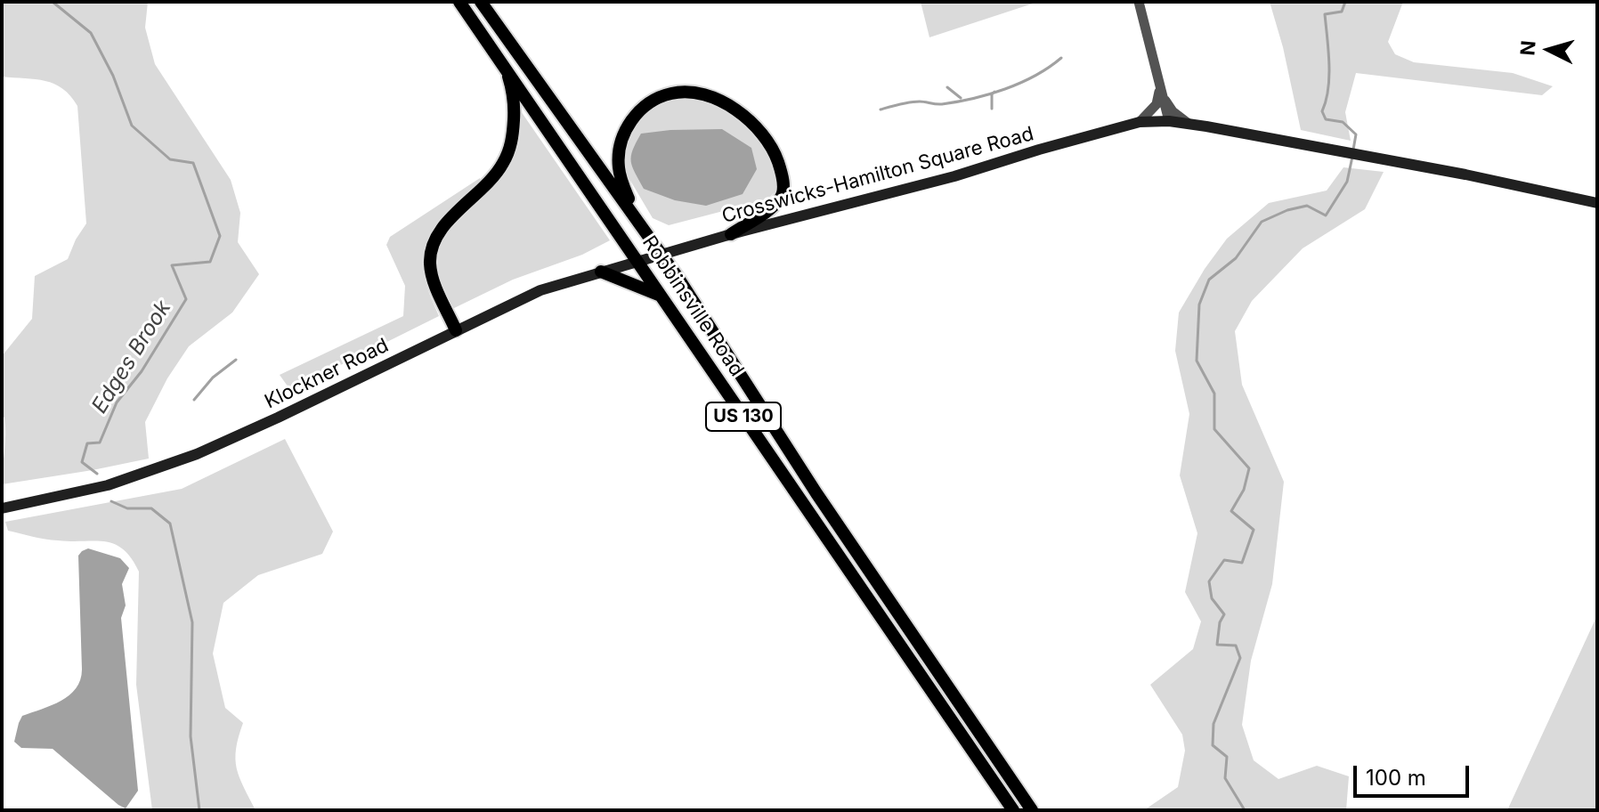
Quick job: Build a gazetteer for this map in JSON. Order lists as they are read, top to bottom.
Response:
{
  "streets": {
    "highway": ["Robbinsville Road", "US 130"],
    "main road": ["Crosswicks-Hamilton Square Road", "Klockner Road"]
  },
  "crossings": [
    ["Crosswicks-Hamilton Square Road", "Robbinsville Road"],
    ["Crosswicks-Hamilton Square Road", "Klockner Road"],
    ["Robbinsville Road", "Klockner Road"]
  ],
  "water": ["Edges Brook"],
  "scale_bar": "100 m",
  "north": "left"
}
